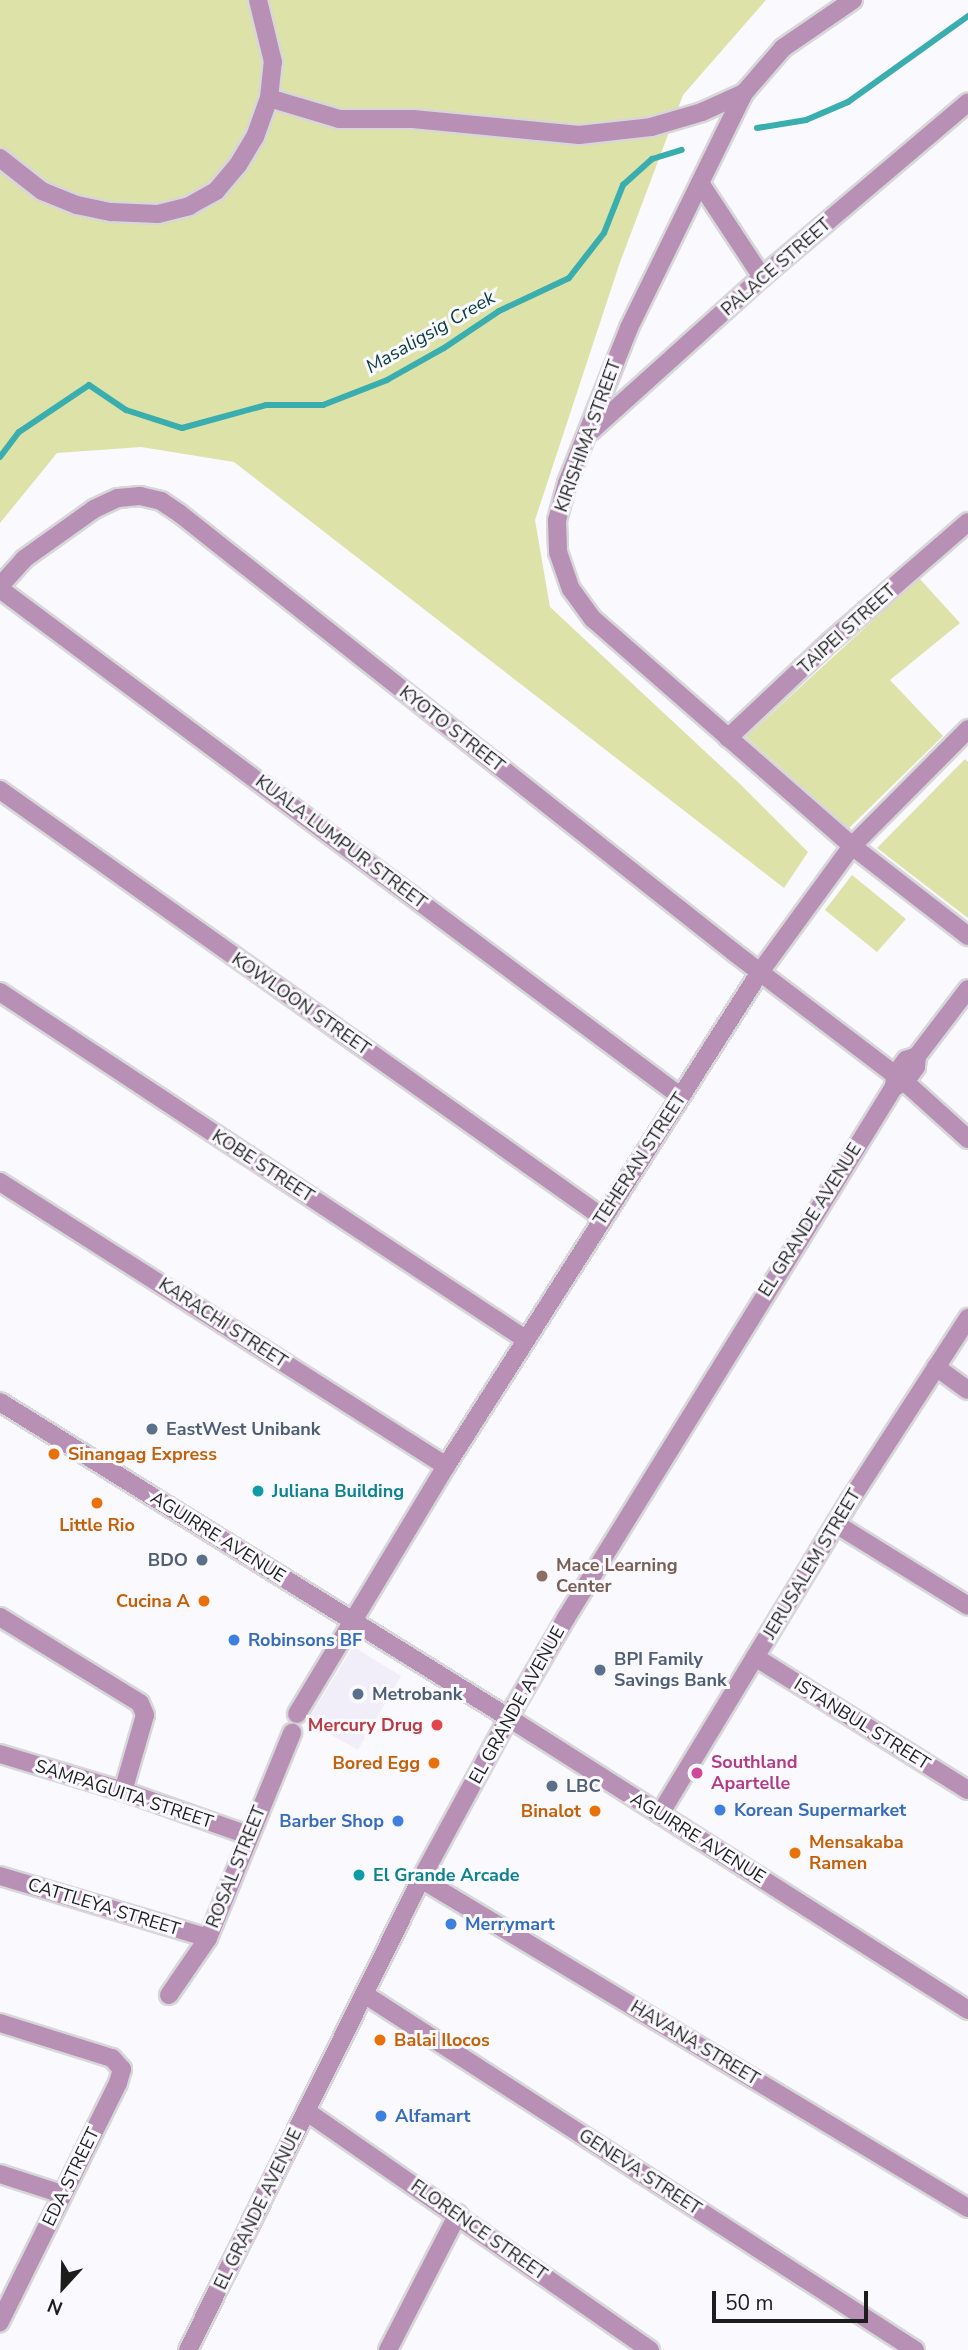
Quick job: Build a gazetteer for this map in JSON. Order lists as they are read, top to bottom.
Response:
{
  "streets": {
    "street": [
      "PALACE STREET",
      "KIRISHIMA STREET",
      "TAIPEI STREET",
      "KYOTO STREET",
      "KUALA LUMPUR STREET",
      "KOWLOON STREET",
      "TEHERAN STREET",
      "KOBE STREET",
      "EL GRANDE AVENUE",
      "KARACHI STREET",
      "AGUIRRE AVENUE",
      "JERUSALEM STREET",
      "ISTANBUL STREET",
      "SAMPAGUITA STREET",
      "ROSAL STREET",
      "CATTLEYA STREET",
      "HAVANA STREET",
      "GENEVA STREET",
      "EDA STREET",
      "FLORENCE STREET"
    ]
  },
  "crossings": [
    ["PALACE STREET", "KIRISHIMA STREET"],
    ["KIRISHIMA STREET", "TAIPEI STREET"],
    ["KIRISHIMA STREET", "TEHERAN STREET"],
    ["KYOTO STREET", "KUALA LUMPUR STREET"],
    ["KYOTO STREET", "TEHERAN STREET"],
    ["KYOTO STREET", "EL GRANDE AVENUE"],
    ["KUALA LUMPUR STREET", "TEHERAN STREET"],
    ["KOWLOON STREET", "TEHERAN STREET"],
    ["TEHERAN STREET", "KOBE STREET"],
    ["TEHERAN STREET", "KARACHI STREET"],
    ["TEHERAN STREET", "AGUIRRE AVENUE"],
    ["EL GRANDE AVENUE", "AGUIRRE AVENUE"],
    ["EL GRANDE AVENUE", "HAVANA STREET"],
    ["EL GRANDE AVENUE", "GENEVA STREET"],
    ["EL GRANDE AVENUE", "FLORENCE STREET"],
    ["AGUIRRE AVENUE", "JERUSALEM STREET"],
    ["JERUSALEM STREET", "ISTANBUL STREET"],
    ["SAMPAGUITA STREET", "ROSAL STREET"],
    ["ROSAL STREET", "CATTLEYA STREET"]
  ],
  "water": ["Masaligsig Creek"],
  "places": [
    "EastWest Unibank",
    "Sinangag Express",
    "Juliana Building",
    "Little Rio",
    "BDO",
    "Mace Learning Center",
    "Cucina A",
    "Robinsons BF",
    "BPI Family Savings Bank",
    "Metrobank",
    "Mercury Drug",
    "Bored Egg",
    "Southland Apartelle",
    "LBC",
    "Korean Supermarket",
    "Binalot",
    "Barber Shop",
    "Mensakaba Ramen",
    "El Grande Arcade",
    "Merrymart",
    "Balai Ilocos",
    "Alfamart"
  ],
  "scale_bar": "50 m",
  "north": "bottom"
}
